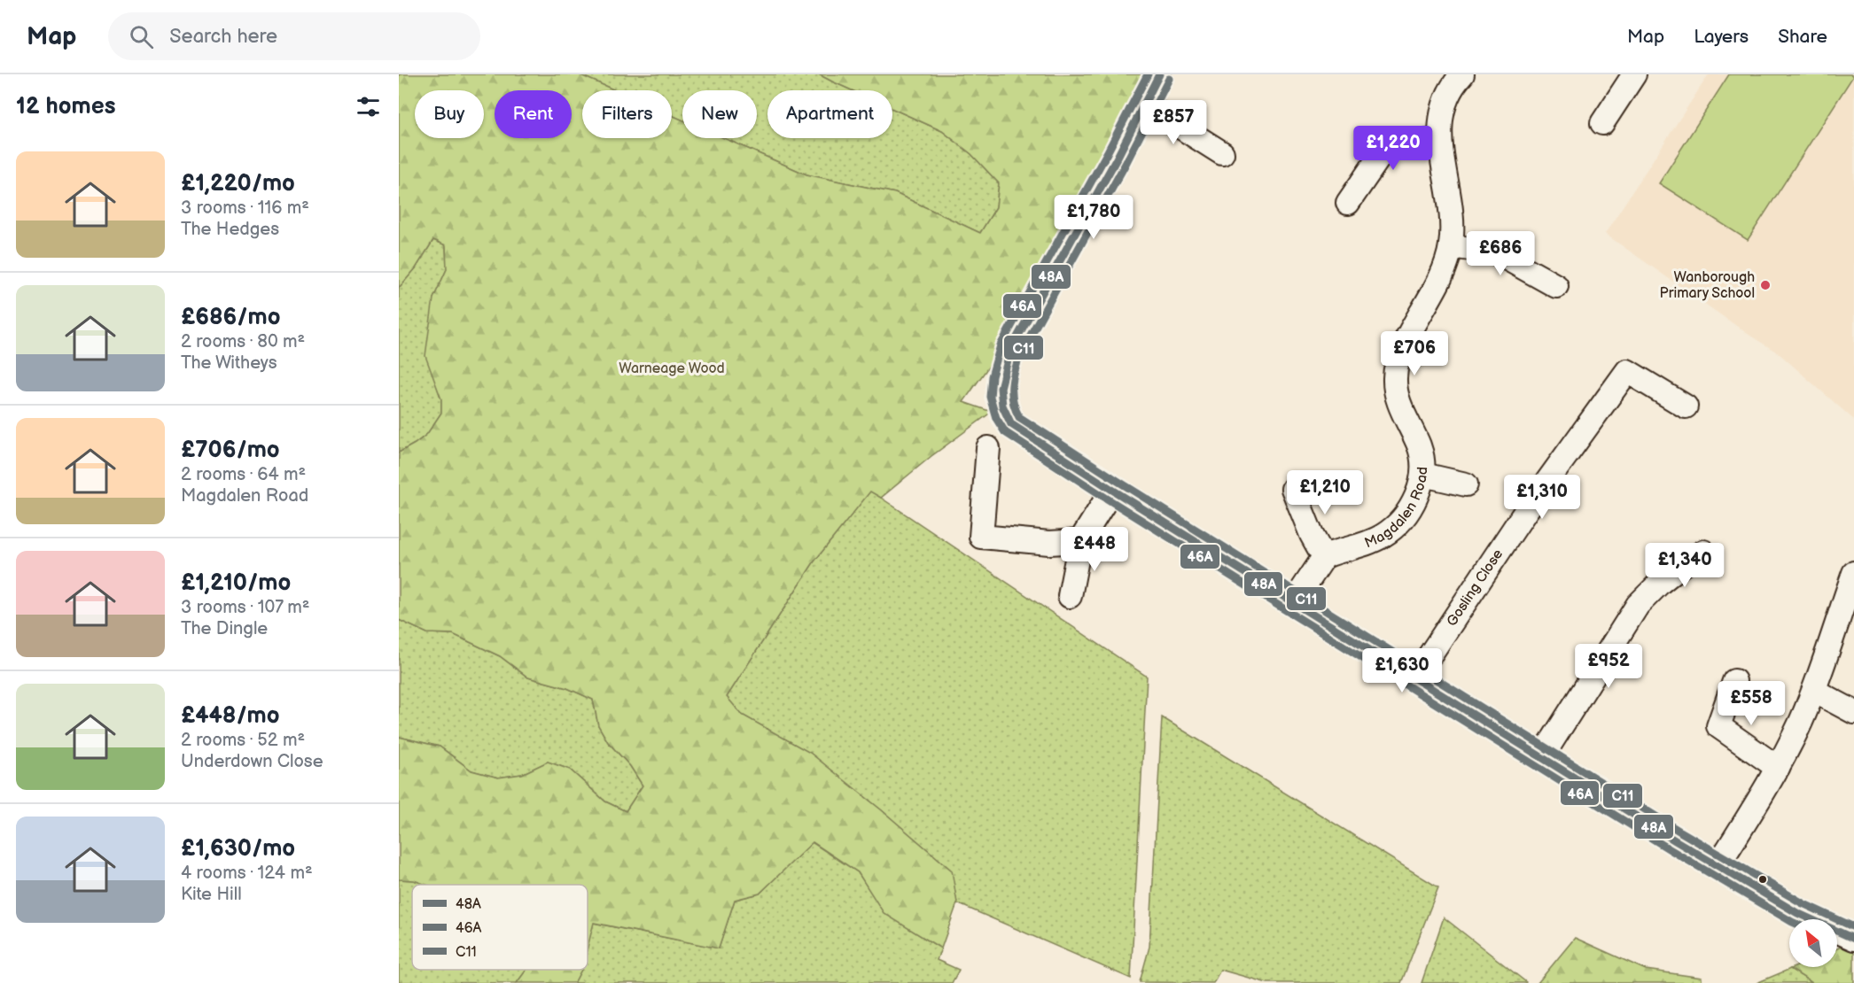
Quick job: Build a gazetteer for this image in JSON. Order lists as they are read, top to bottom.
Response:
{
  "streets": {
    "street": ["Magdalen Road", "Gosling Close"]
  },
  "parks": ["Warneage Wood"],
  "places": ["Wanborough Primary School"],
  "lines": ["transit line 48A", "transit line 46A", "transit line C11"],
  "legend": ["48A", "46A", "C11"],
  "north": "top left",
  "page": {
    "header": "Map",
    "search": "Search here",
    "nav": ["Map", "Layers", "Share"],
    "heading": "12 homes",
    "chip": [
      "Buy",
      "Rent",
      "Filters",
      "New",
      "Apartment"
    ],
    "price": [
      "£857",
      "£1,220",
      "£1,780",
      "£686",
      "£706",
      "£1,210",
      "£1,310",
      "£448",
      "£1,340",
      "£952",
      "£1,630",
      "£558"
    ],
    "list": [
      {
        "name": "£1,220/mo",
        "note": "3 rooms · 116 m² · The Hedges"
      },
      {
        "name": "£686/mo",
        "note": "2 rooms · 80 m² · The Witheys"
      },
      {
        "name": "£706/mo",
        "note": "2 rooms · 64 m² · Magdalen Road"
      },
      {
        "name": "£1,210/mo",
        "note": "3 rooms · 107 m² · The Dingle"
      },
      {
        "name": "£448/mo",
        "note": "2 rooms · 52 m² · Underdown Close"
      },
      {
        "name": "£1,630/mo",
        "note": "4 rooms · 124 m² · Kite Hill"
      }
    ]
  }
}
